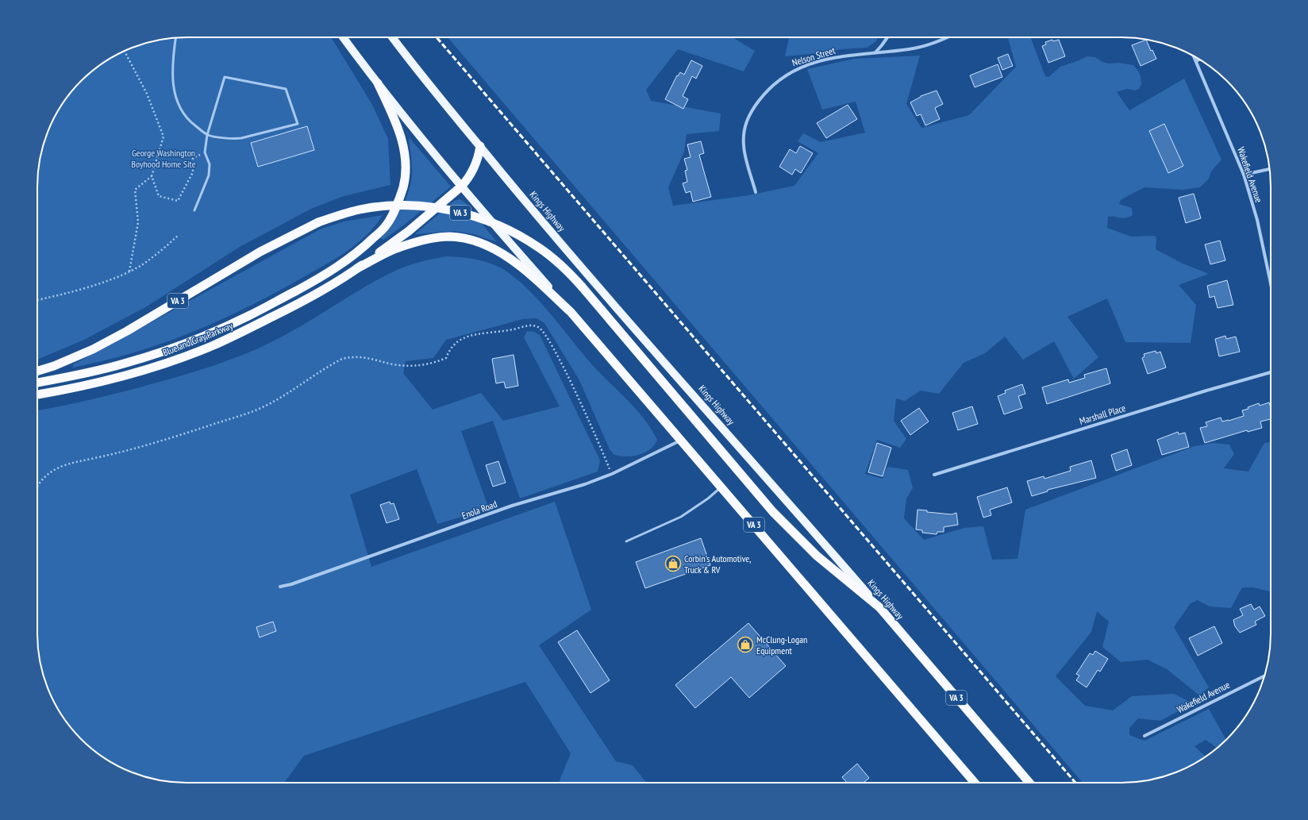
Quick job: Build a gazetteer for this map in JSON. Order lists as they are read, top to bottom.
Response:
{
  "streets": {
    "highway": ["Kings Highway", "VA 3", "Blue and Gray Parkway"],
    "street": [
      "Nelson Street",
      "Wakefield Avenue",
      "Marshall Place",
      "Enola Road"
    ]
  },
  "crossings": [
    ["Kings Highway", "VA 3"],
    ["VA 3", "Blue and Gray Parkway"],
    ["VA 3", "Enola Road"]
  ],
  "parks": ["George Washington Boyhood Home Site"],
  "places": {
    "shop": ["Corbin's Automotive, Truck & RV", "McClung-Logan Equipment"]
  }
}
